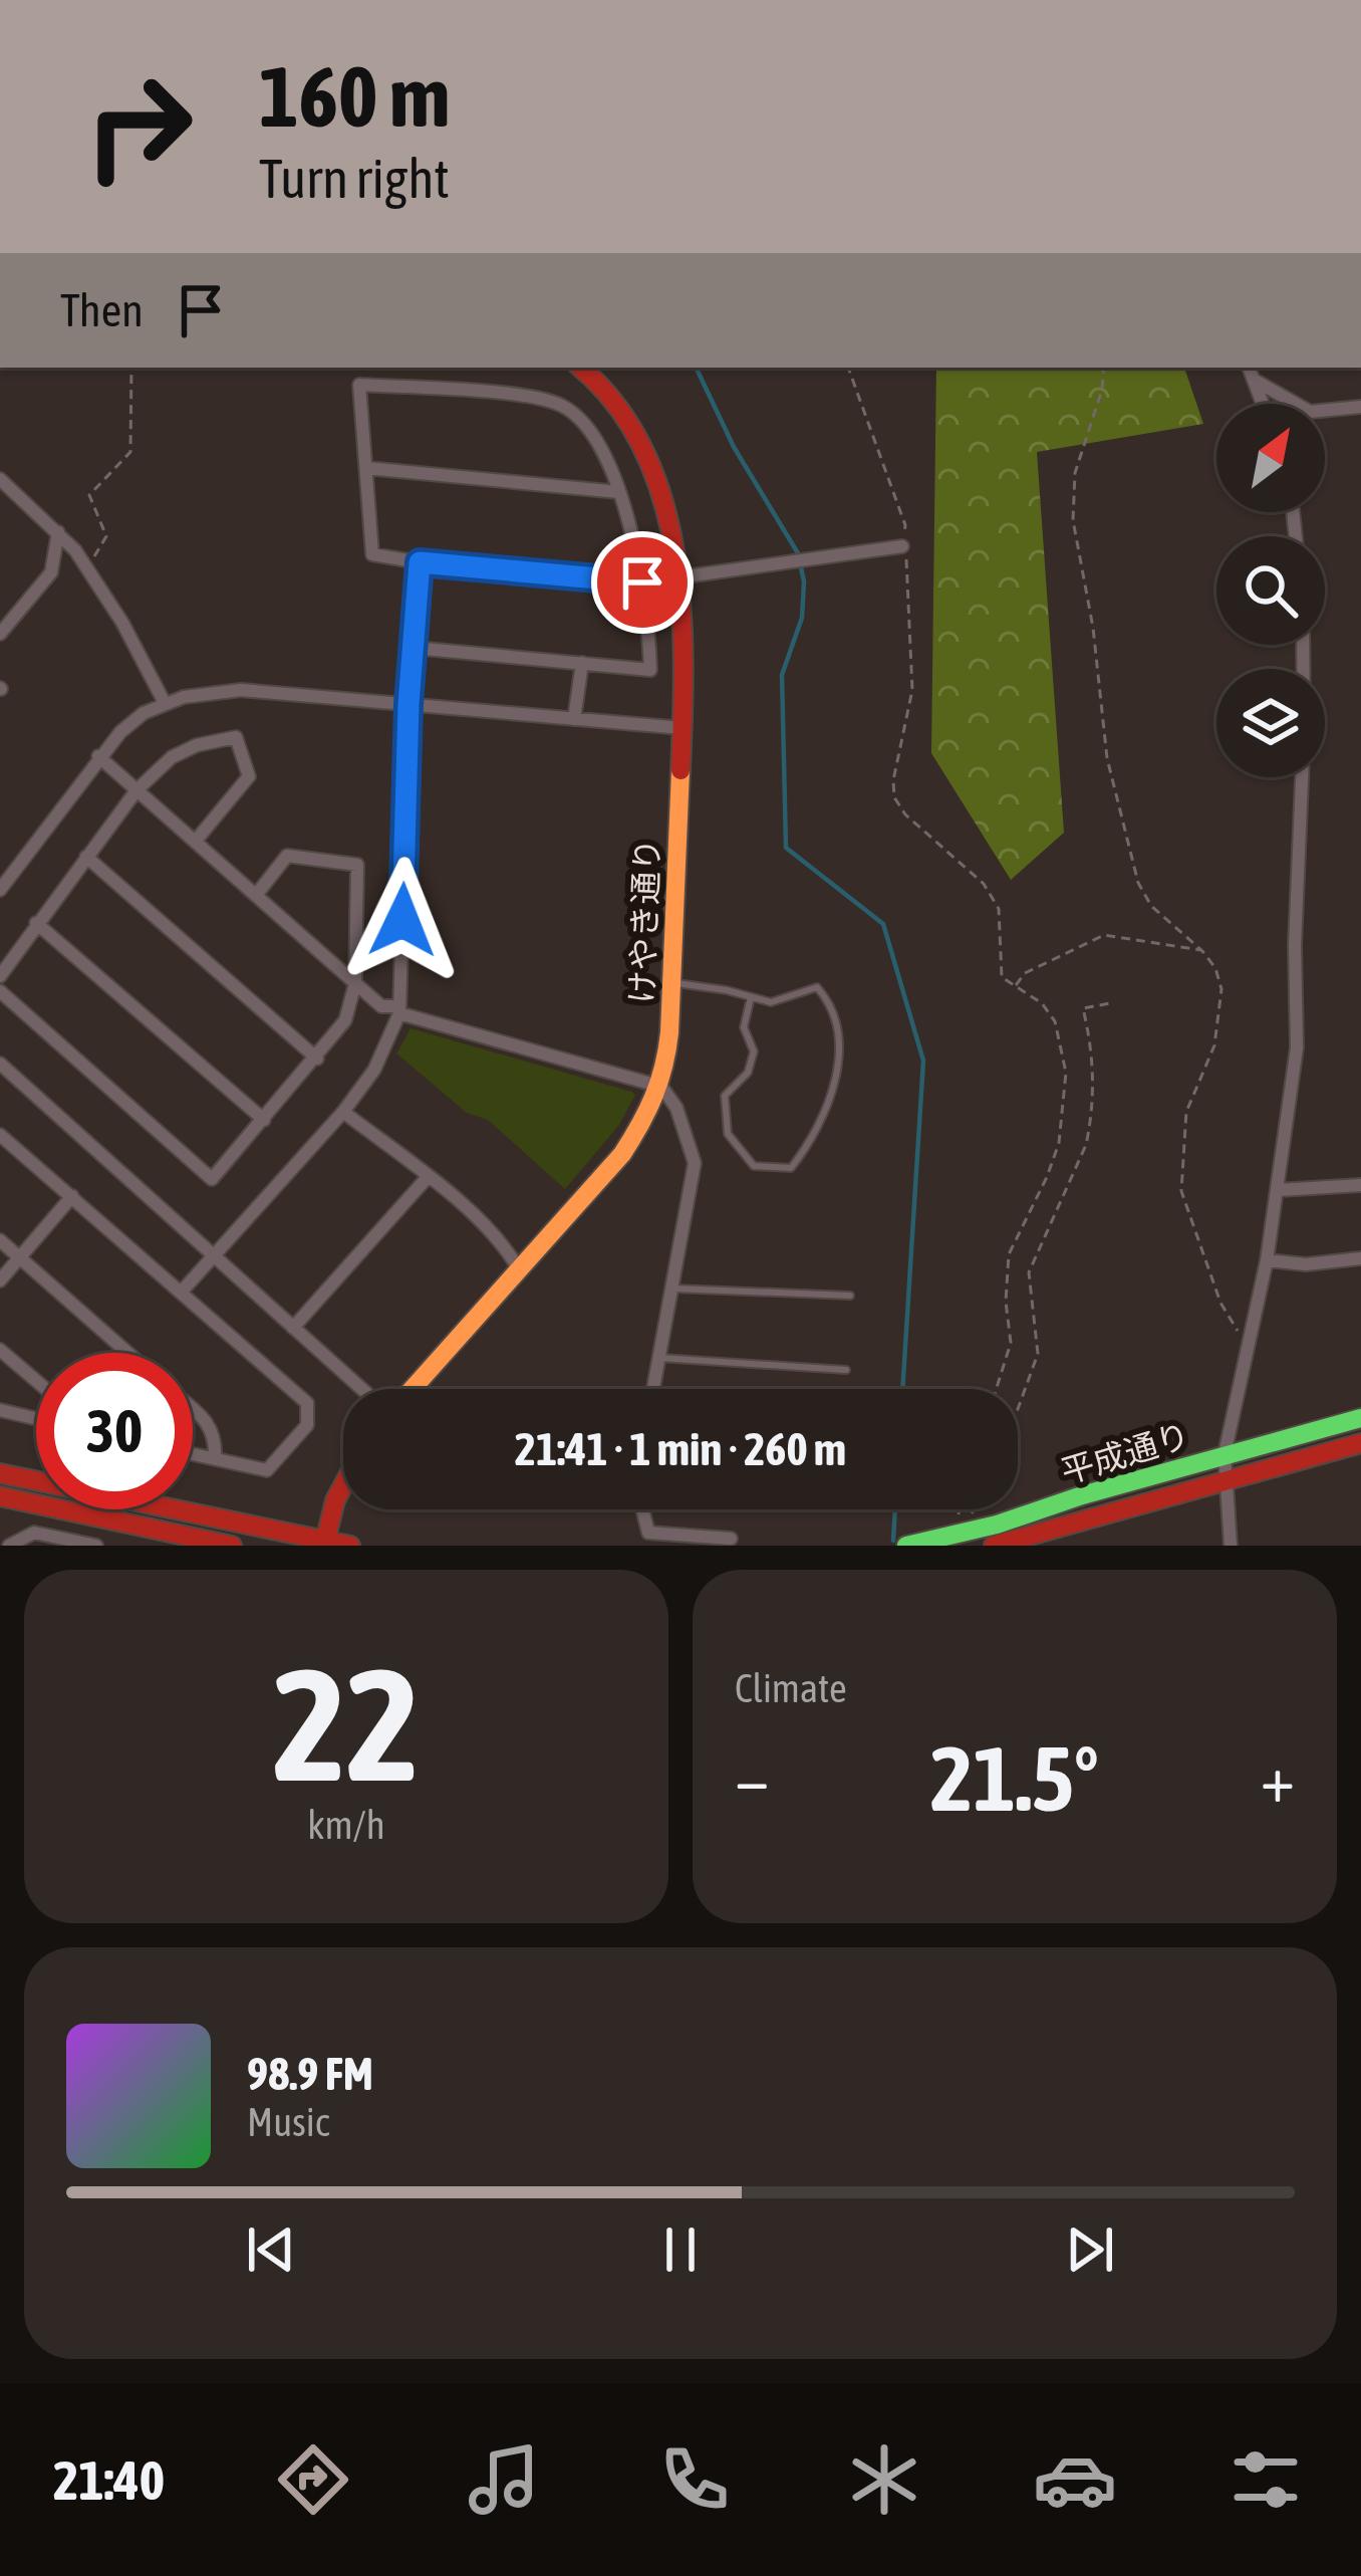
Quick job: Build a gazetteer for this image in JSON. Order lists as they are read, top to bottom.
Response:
{
  "streets": {
    "street": ["けやき通り", "平成通り"]
  },
  "north": "top right",
  "page": {
    "turn": ["160 m", "Turn right"],
    "then": "Then",
    "limit": "30",
    "trip": "21:41 · 1 min · 260 m",
    "tile": [
      ["22", "km/h"],
      "Climate"
    ],
    "heat": ["−", "21.5°", "+"],
    "song": ["98.9 FM", "Music"],
    "tabs": "21:40"
  }
}
